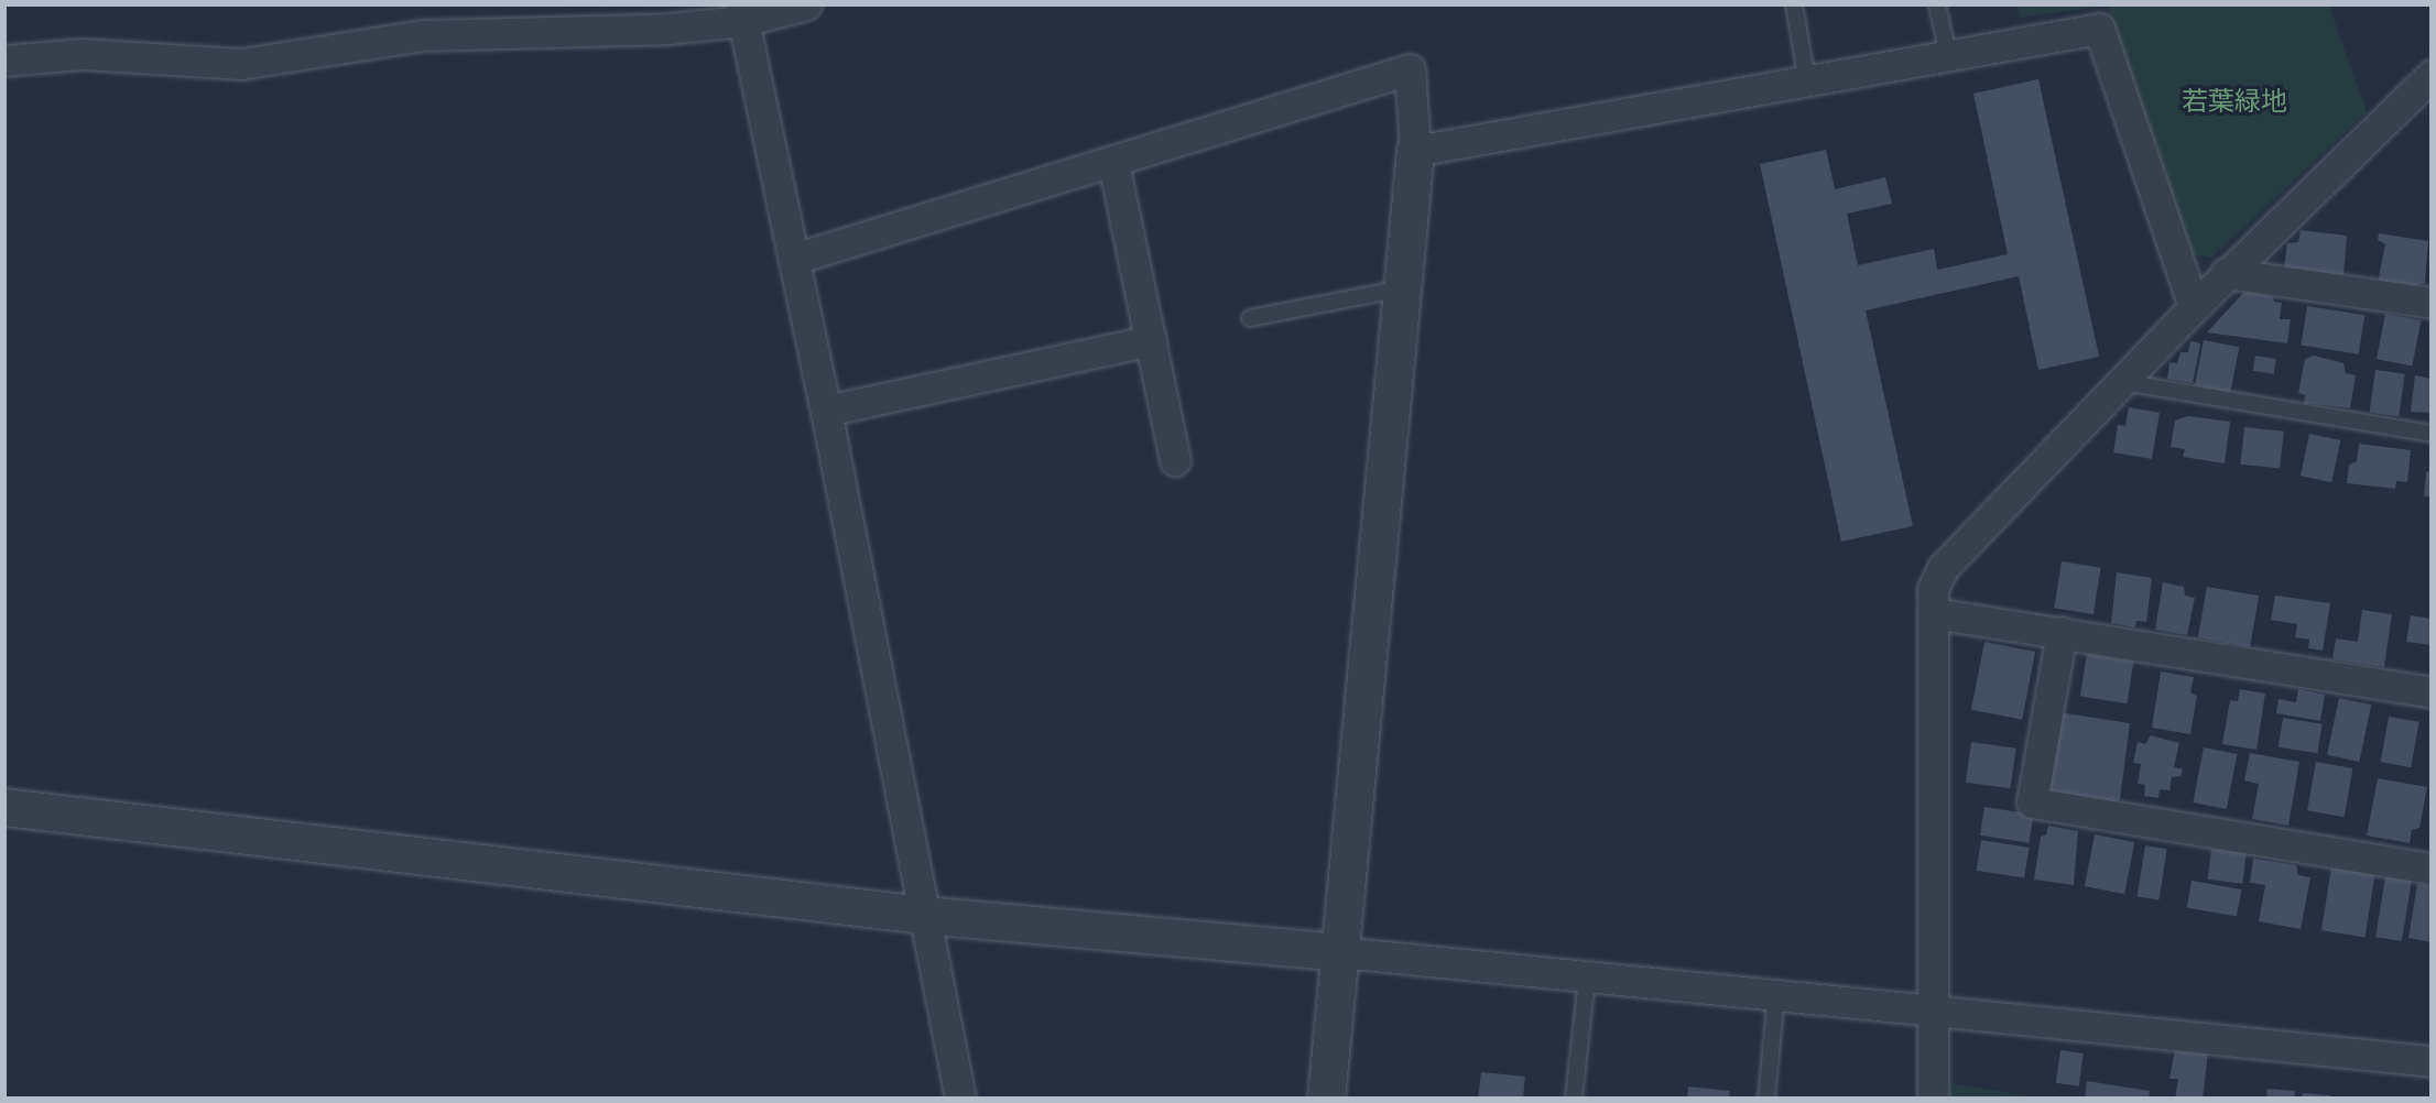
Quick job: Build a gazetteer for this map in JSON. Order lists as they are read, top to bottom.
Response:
{
  "parks": ["若葉緑地"]
}
